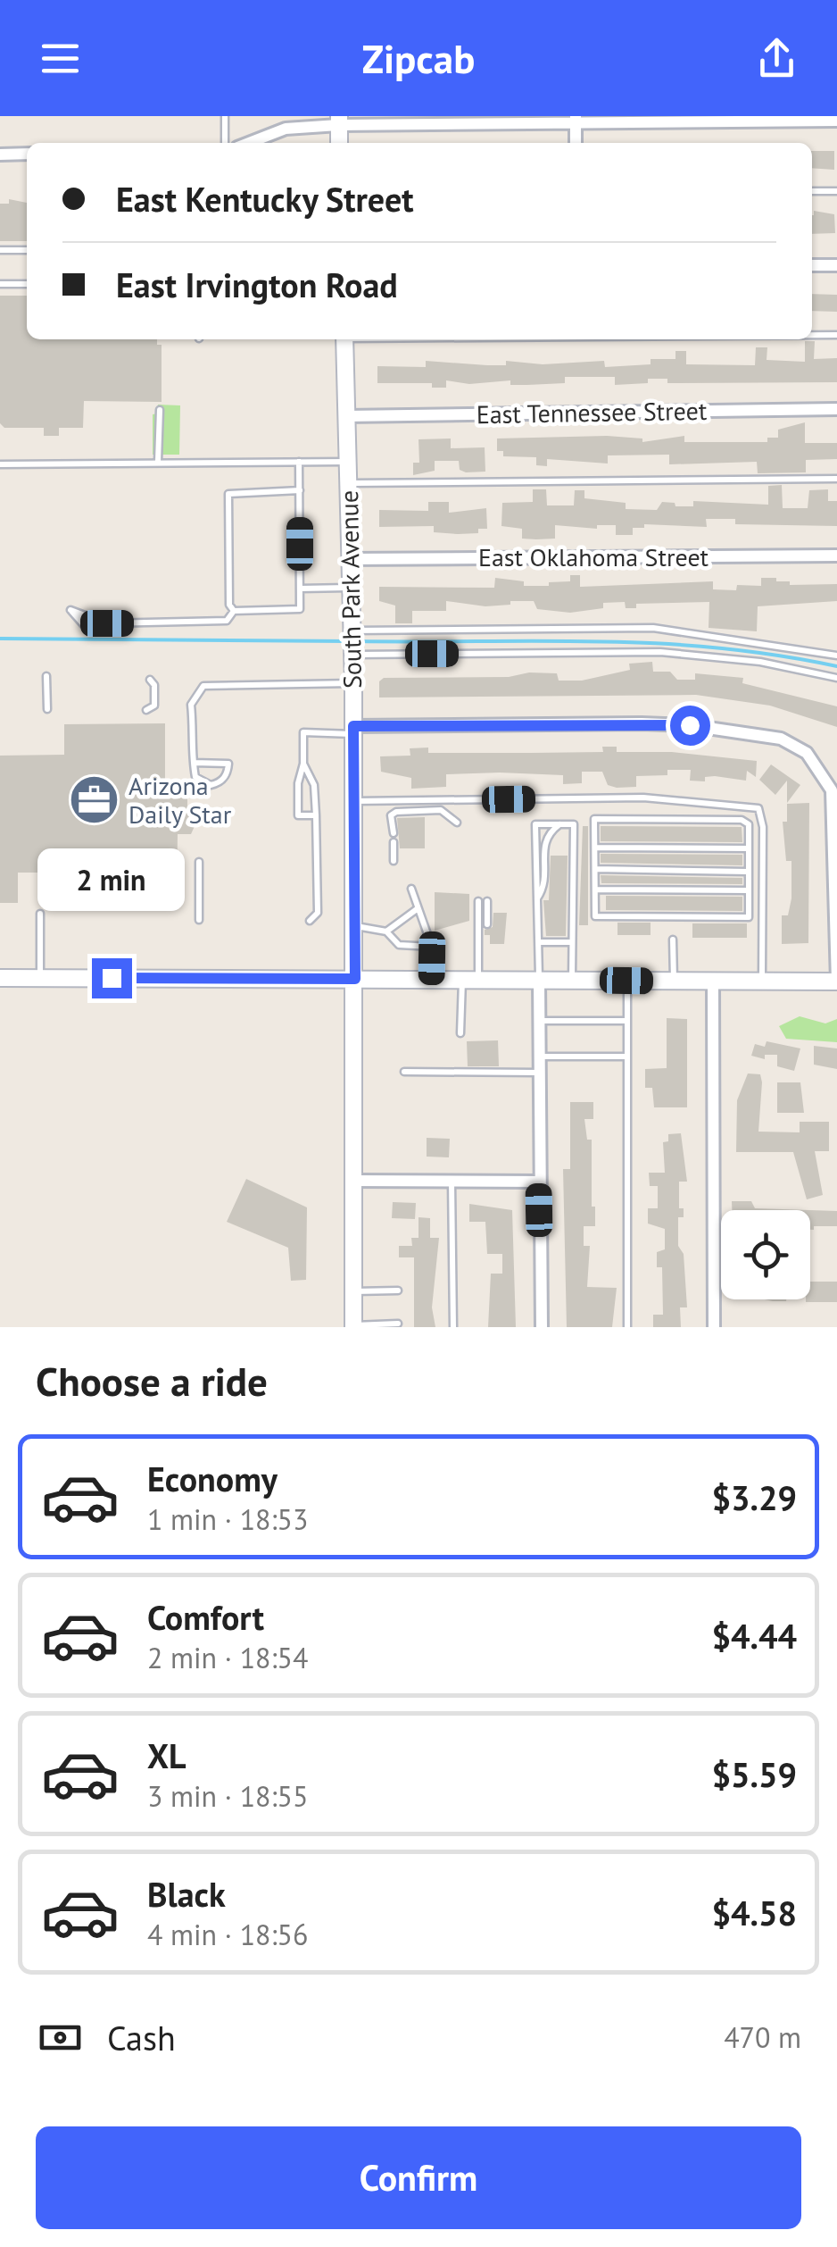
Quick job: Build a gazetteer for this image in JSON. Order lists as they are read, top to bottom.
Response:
{
  "streets": {
    "main road": ["South Park Avenue"],
    "street": ["East Tennessee Street", "East Oklahoma Street"]
  },
  "crossings": [
    ["East Tennessee Street", "South Park Avenue"],
    ["East Oklahoma Street", "South Park Avenue"]
  ],
  "places": {
    "office": ["Arizona Daily Star"]
  },
  "page": {
    "header": "Zipcab",
    "banner": ["East Kentucky Street", "East Irvington Road"],
    "bubble": "2 min",
    "heading": "Choose a ride",
    "list": [
      {
        "name": "Economy",
        "note": "1 min · 18:53",
        "value": "$3.29"
      },
      {
        "name": "Comfort",
        "note": "2 min · 18:54",
        "value": "$4.44"
      },
      {
        "name": "XL",
        "note": "3 min · 18:55",
        "value": "$5.59"
      },
      {
        "name": "Black",
        "note": "4 min · 18:56",
        "value": "$4.58"
      }
    ],
    "pay": ["Cash", "470 m"],
    "buttons": "Confirm"
  }
}
